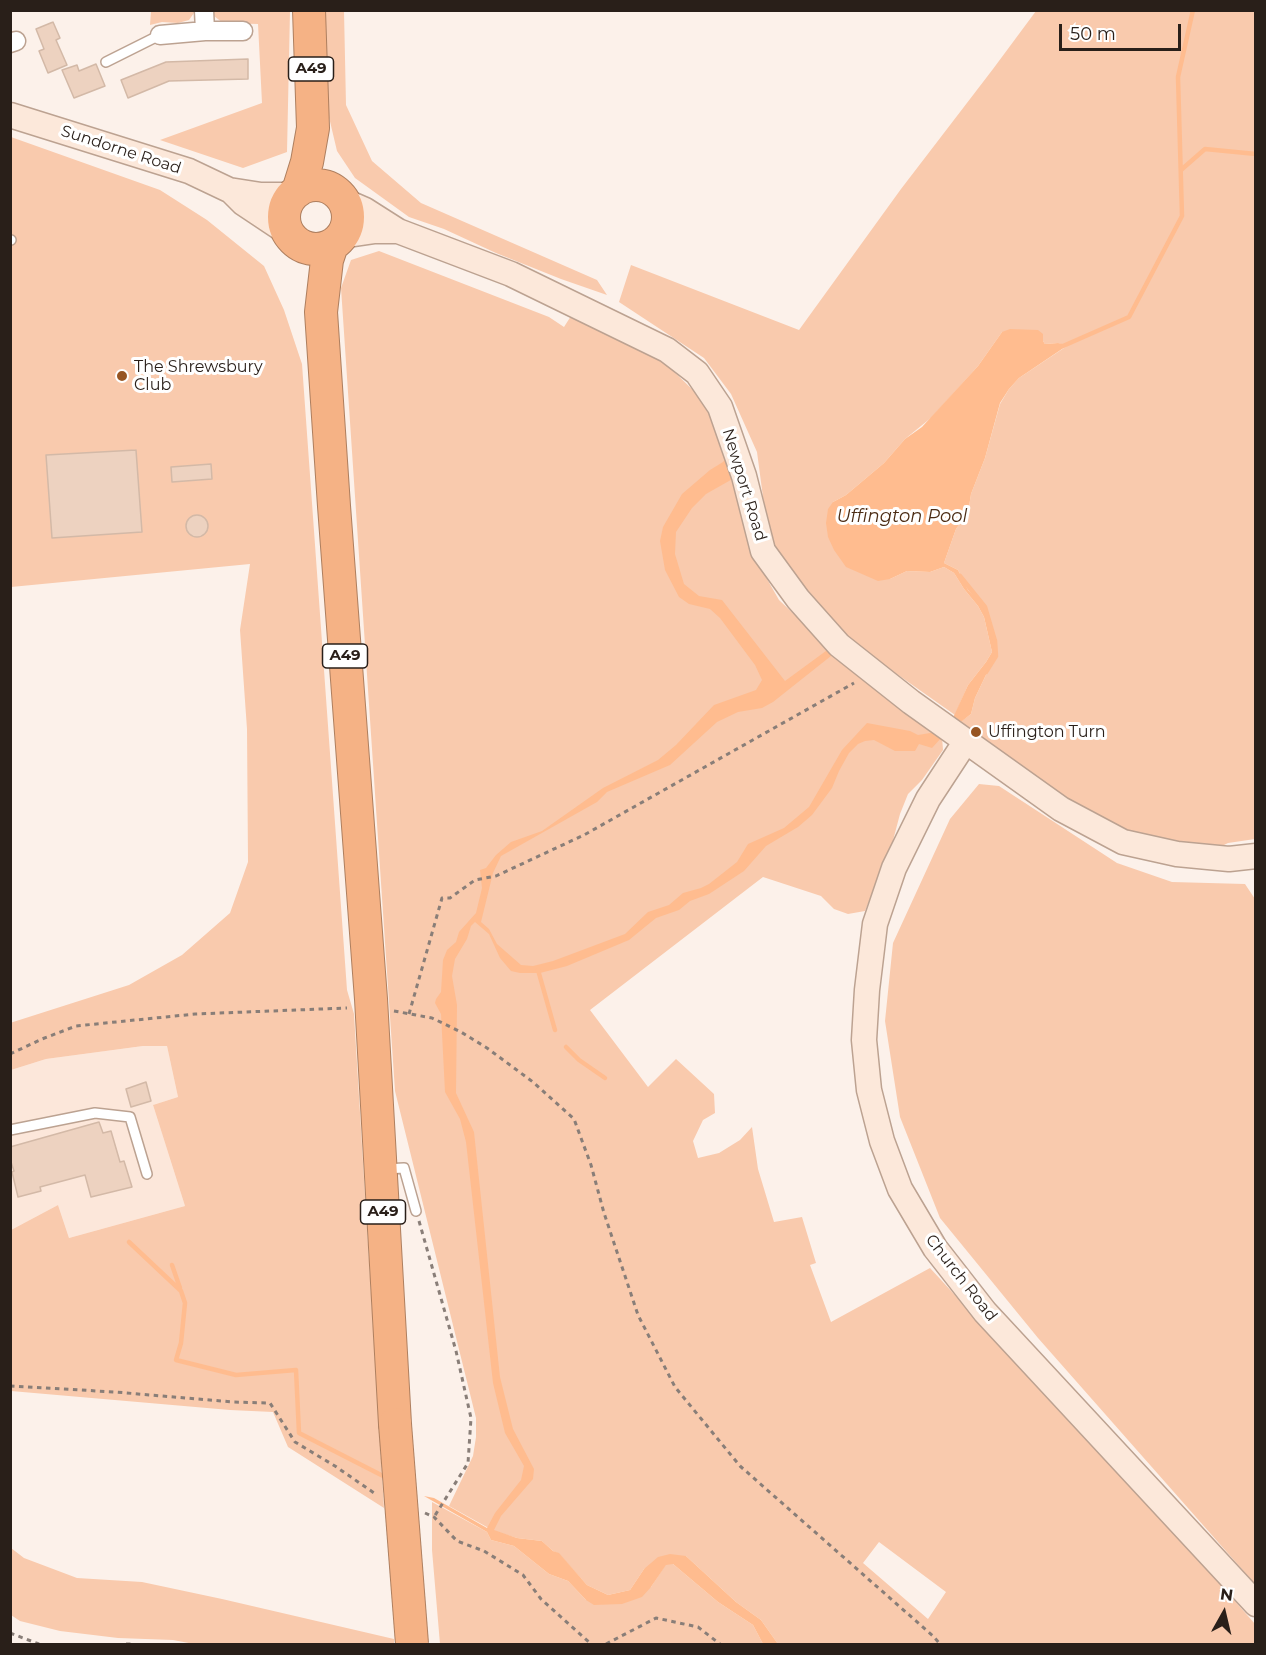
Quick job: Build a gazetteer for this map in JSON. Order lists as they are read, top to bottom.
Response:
{
  "streets": {
    "highway": ["A49"],
    "main road": ["Sundorne Road", "Newport Road", "Church Road"]
  },
  "crossings": [
    ["A49", "Sundorne Road"],
    ["A49", "Newport Road"],
    ["Sundorne Road", "Newport Road"],
    ["Newport Road", "Church Road"]
  ],
  "water": ["Uffington Pool"],
  "places": ["The Shrewsbury Club", "Uffington Turn"],
  "scale_bar": "50 m",
  "north": "top"
}
